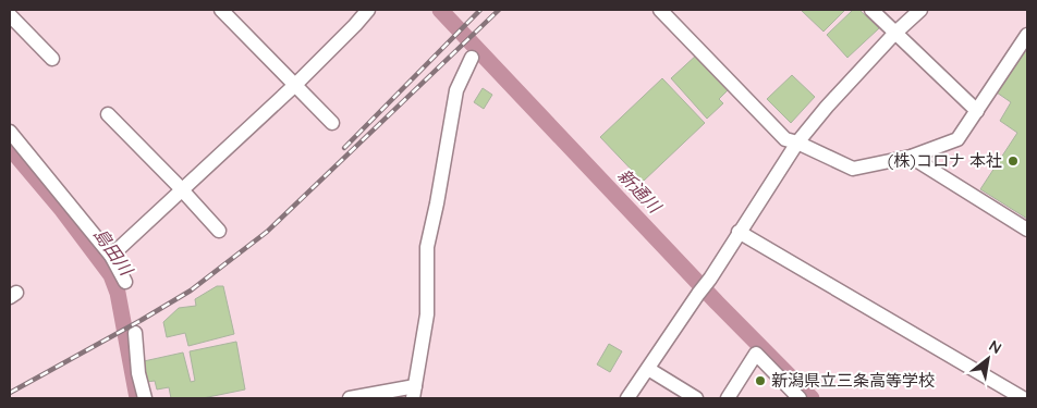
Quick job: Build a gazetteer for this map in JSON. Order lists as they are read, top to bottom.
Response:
{
  "water": ["新通川", "島田川"],
  "places": ["(株)コロナ 本社", "新潟県立三条高等学校"],
  "north": "top right"
}
